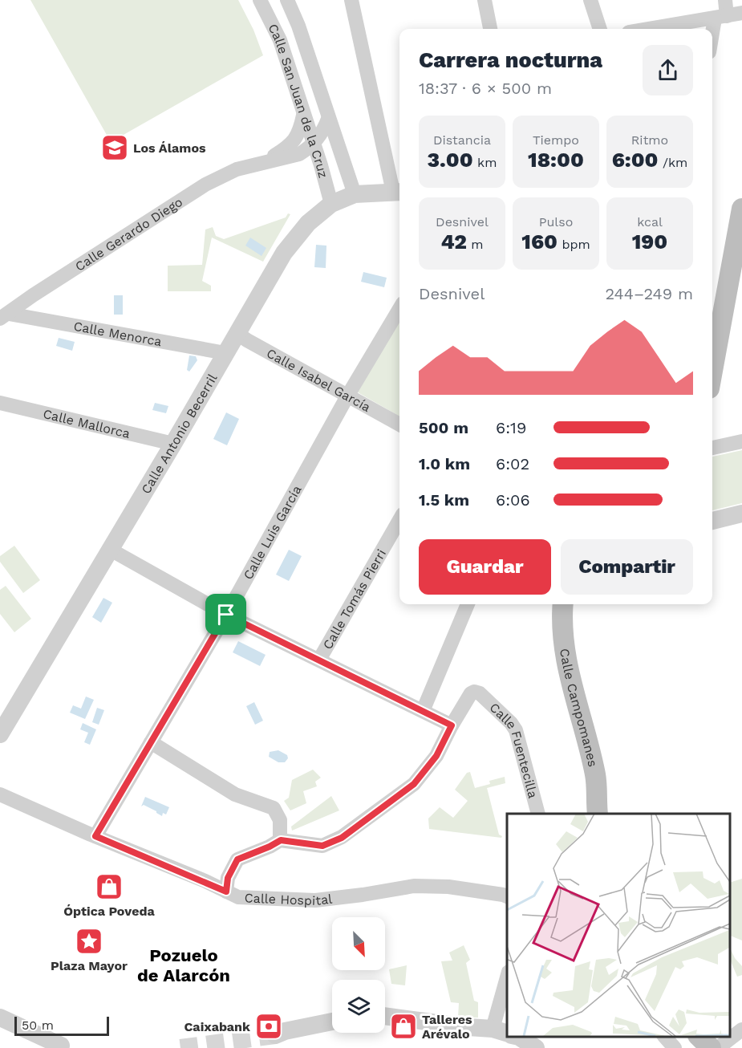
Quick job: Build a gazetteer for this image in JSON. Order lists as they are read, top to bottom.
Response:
{
  "streets": {
    "main road": ["Calle Campomanes"],
    "street": [
      "Calle San Juan de la Cruz",
      "Calle Gerardo Diego",
      "Calle Menorca",
      "Calle Isabel García",
      "Calle Mallorca",
      "Calle Antonio Becerril",
      "Calle Luis García",
      "Calle Tomás Pierri",
      "Calle Fuentecilla",
      "Calle Hospital"
    ]
  },
  "crossings": [
    ["Calle San Juan de la Cruz", "Calle Gerardo Diego"],
    ["Calle San Juan de la Cruz", "Calle Antonio Becerril"],
    ["Calle Gerardo Diego", "Calle Menorca"],
    ["Calle Menorca", "Calle Antonio Becerril"],
    ["Calle Isabel García", "Calle Antonio Becerril"],
    ["Calle Isabel García", "Calle Luis García"],
    ["Calle Mallorca", "Calle Antonio Becerril"],
    ["Calle Luis García", "Calle Hospital"]
  ],
  "districts": ["Pozuelo de Alarcón"],
  "places": {
    "school or university": ["Los Álamos"],
    "shop": ["Óptica Poveda", "Talleres Arévalo"],
    "place": ["Plaza Mayor"],
    "bank": ["Caixabank"]
  },
  "scale_bar": "50 m",
  "north": "bottom right",
  "page": {
    "heading": ["Carrera nocturna", "18:37 · 6 × 500 m"],
    "stats": [
      ["Distancia", "3.00 km"],
      ["Tiempo", "18:00"],
      ["Ritmo", "6:00 /km"],
      ["Desnivel", "42 m"],
      ["Pulso", "160 bpm"],
      ["kcal", "190"]
    ],
    "chart": ["Desnivel", "244–249 m"],
    "list": [
      {
        "name": "500 m",
        "note": "6:19"
      },
      {
        "name": "1.0 km",
        "note": "6:02"
      },
      {
        "name": "1.5 km",
        "note": "6:06"
      }
    ],
    "buttons": ["Guardar", "Compartir"],
    "scale": "50 m"
  }
}
